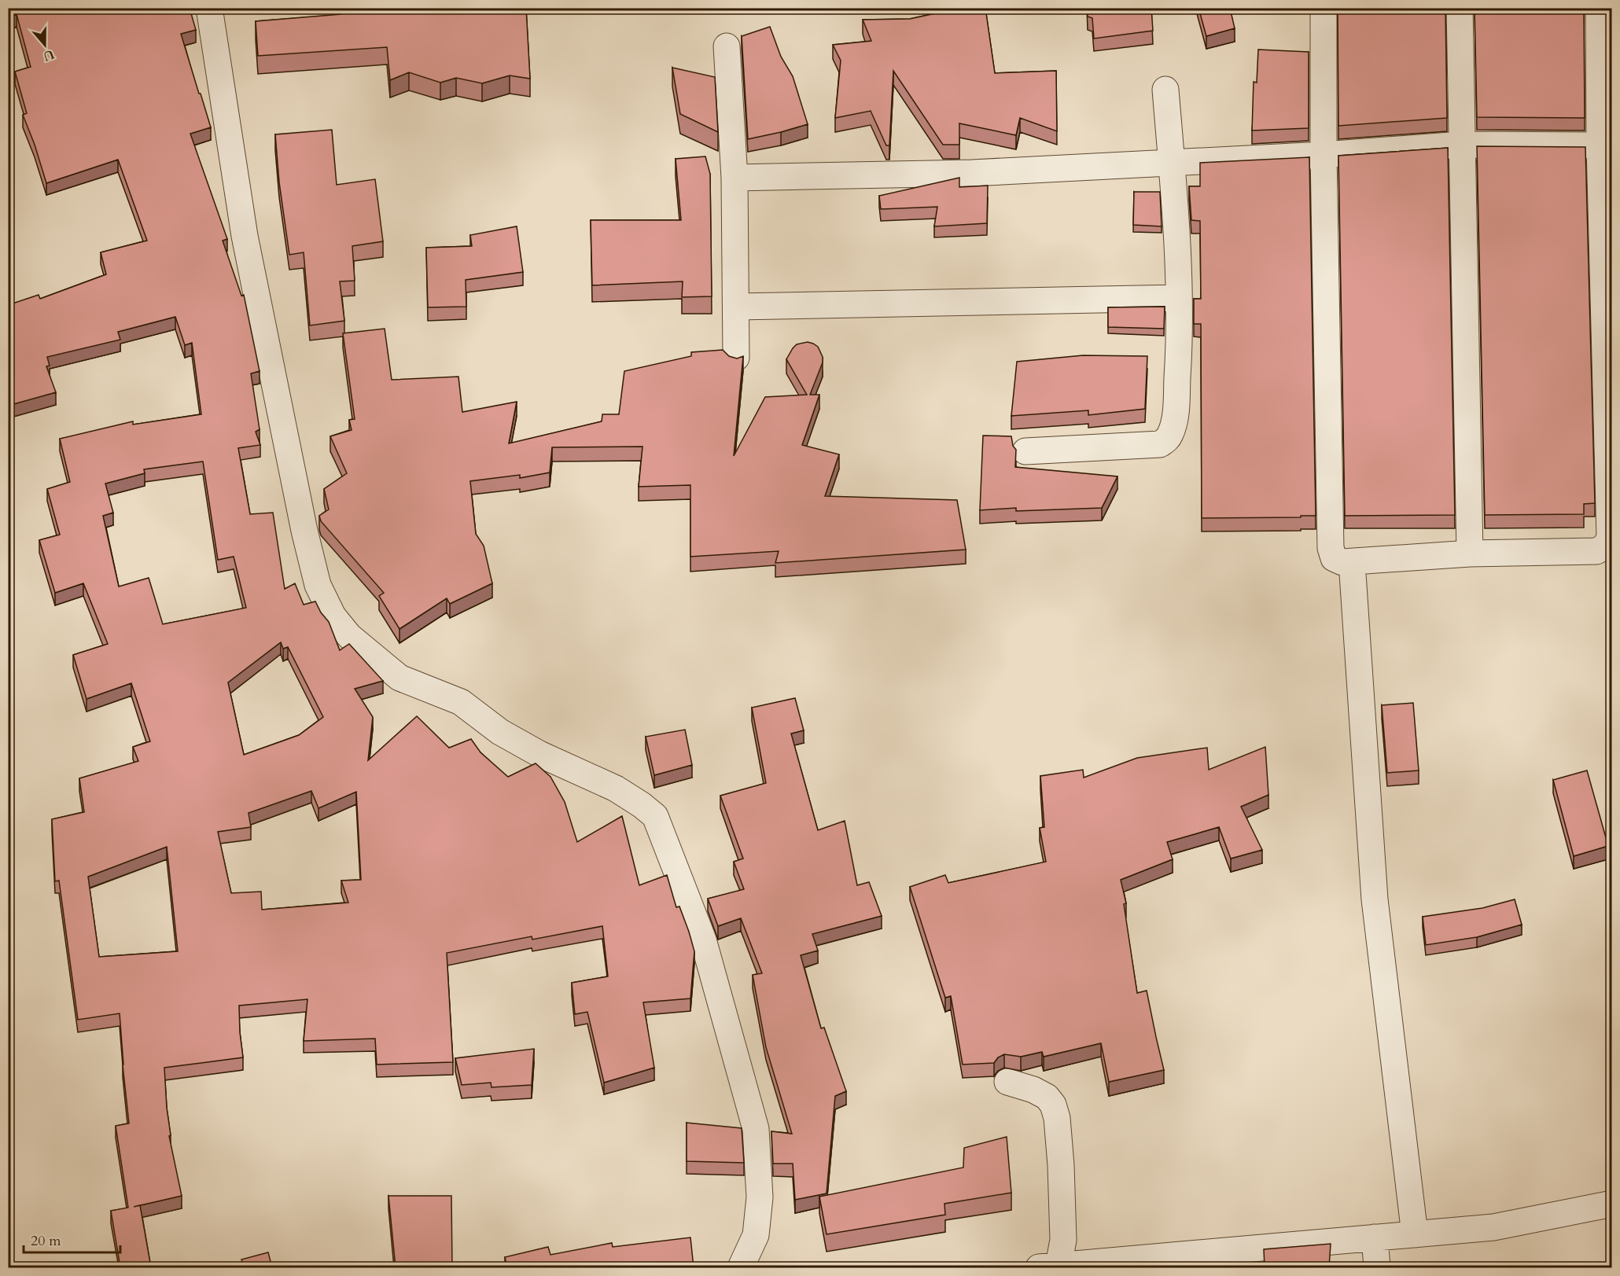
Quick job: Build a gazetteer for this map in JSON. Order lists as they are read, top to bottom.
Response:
{
  "scale_bar": "20 m",
  "north": "bottom"
}
